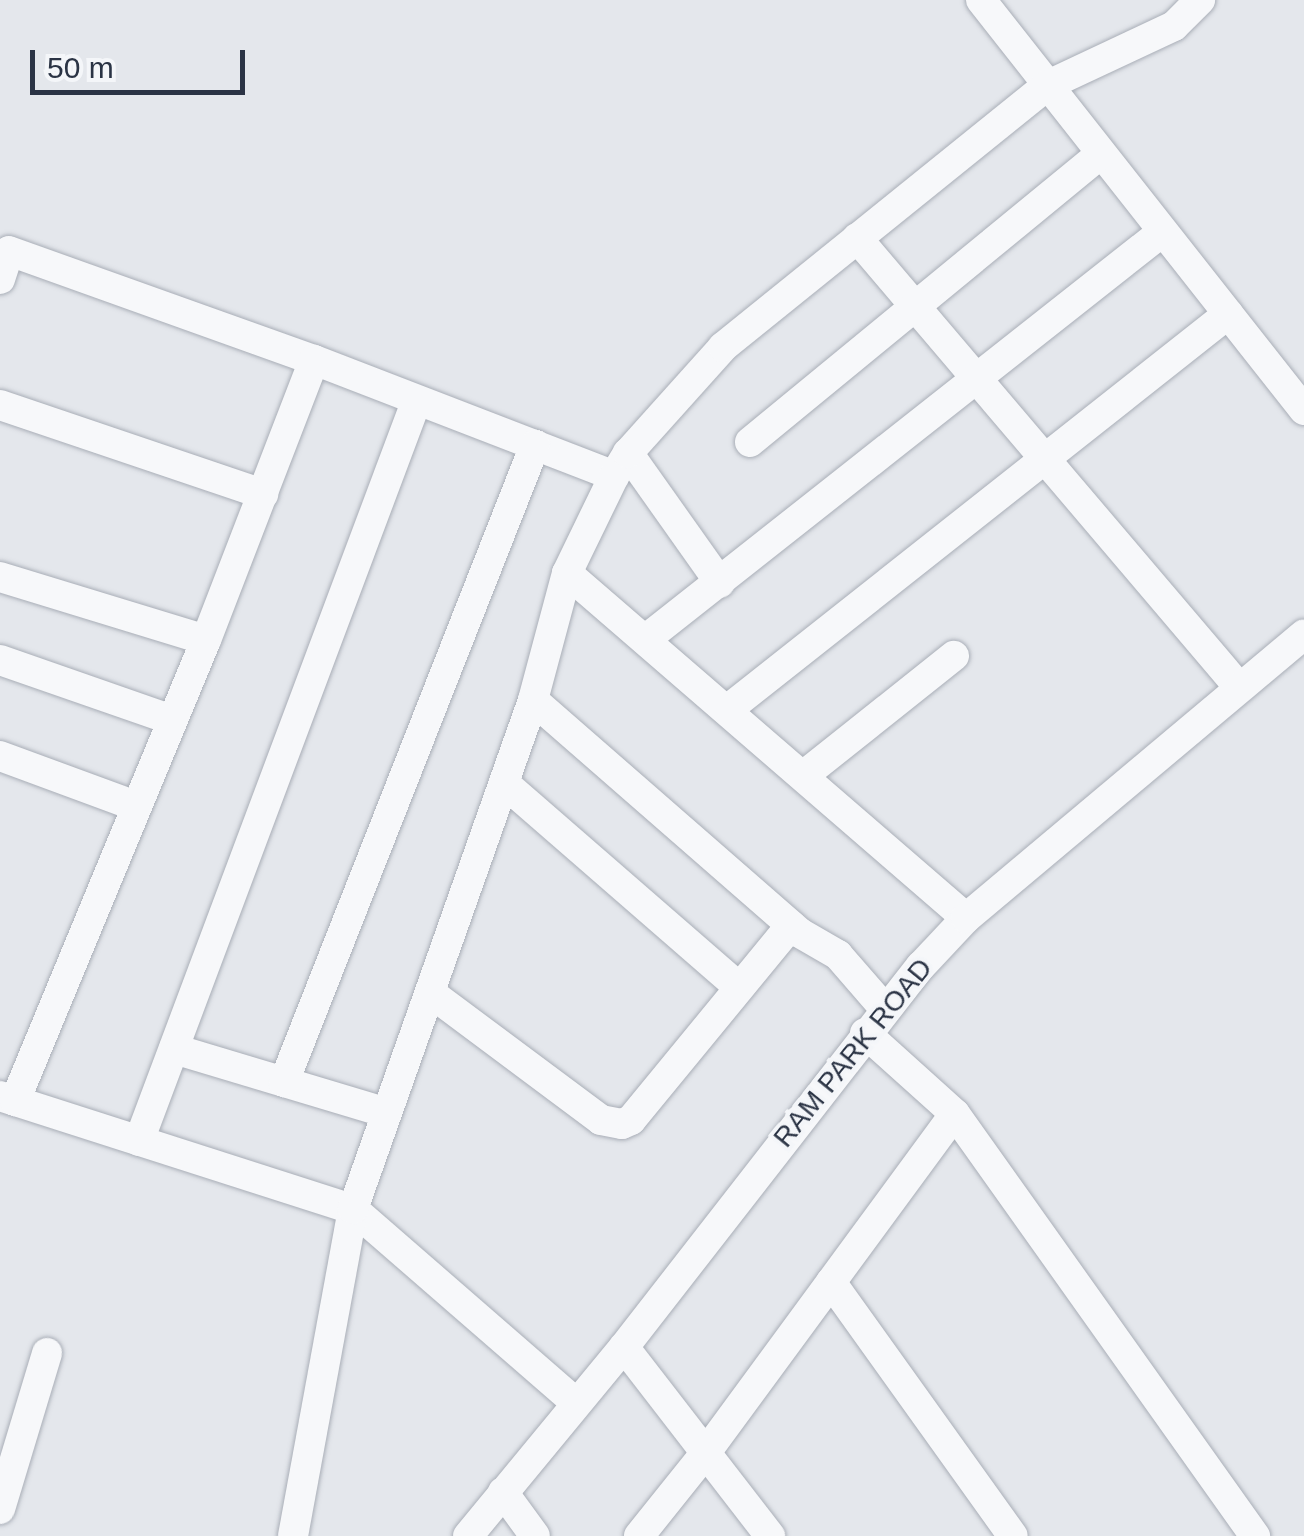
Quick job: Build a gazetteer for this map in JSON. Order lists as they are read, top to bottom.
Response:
{
  "streets": {
    "street": ["RAM PARK ROAD"]
  },
  "scale_bar": "50 m"
}
